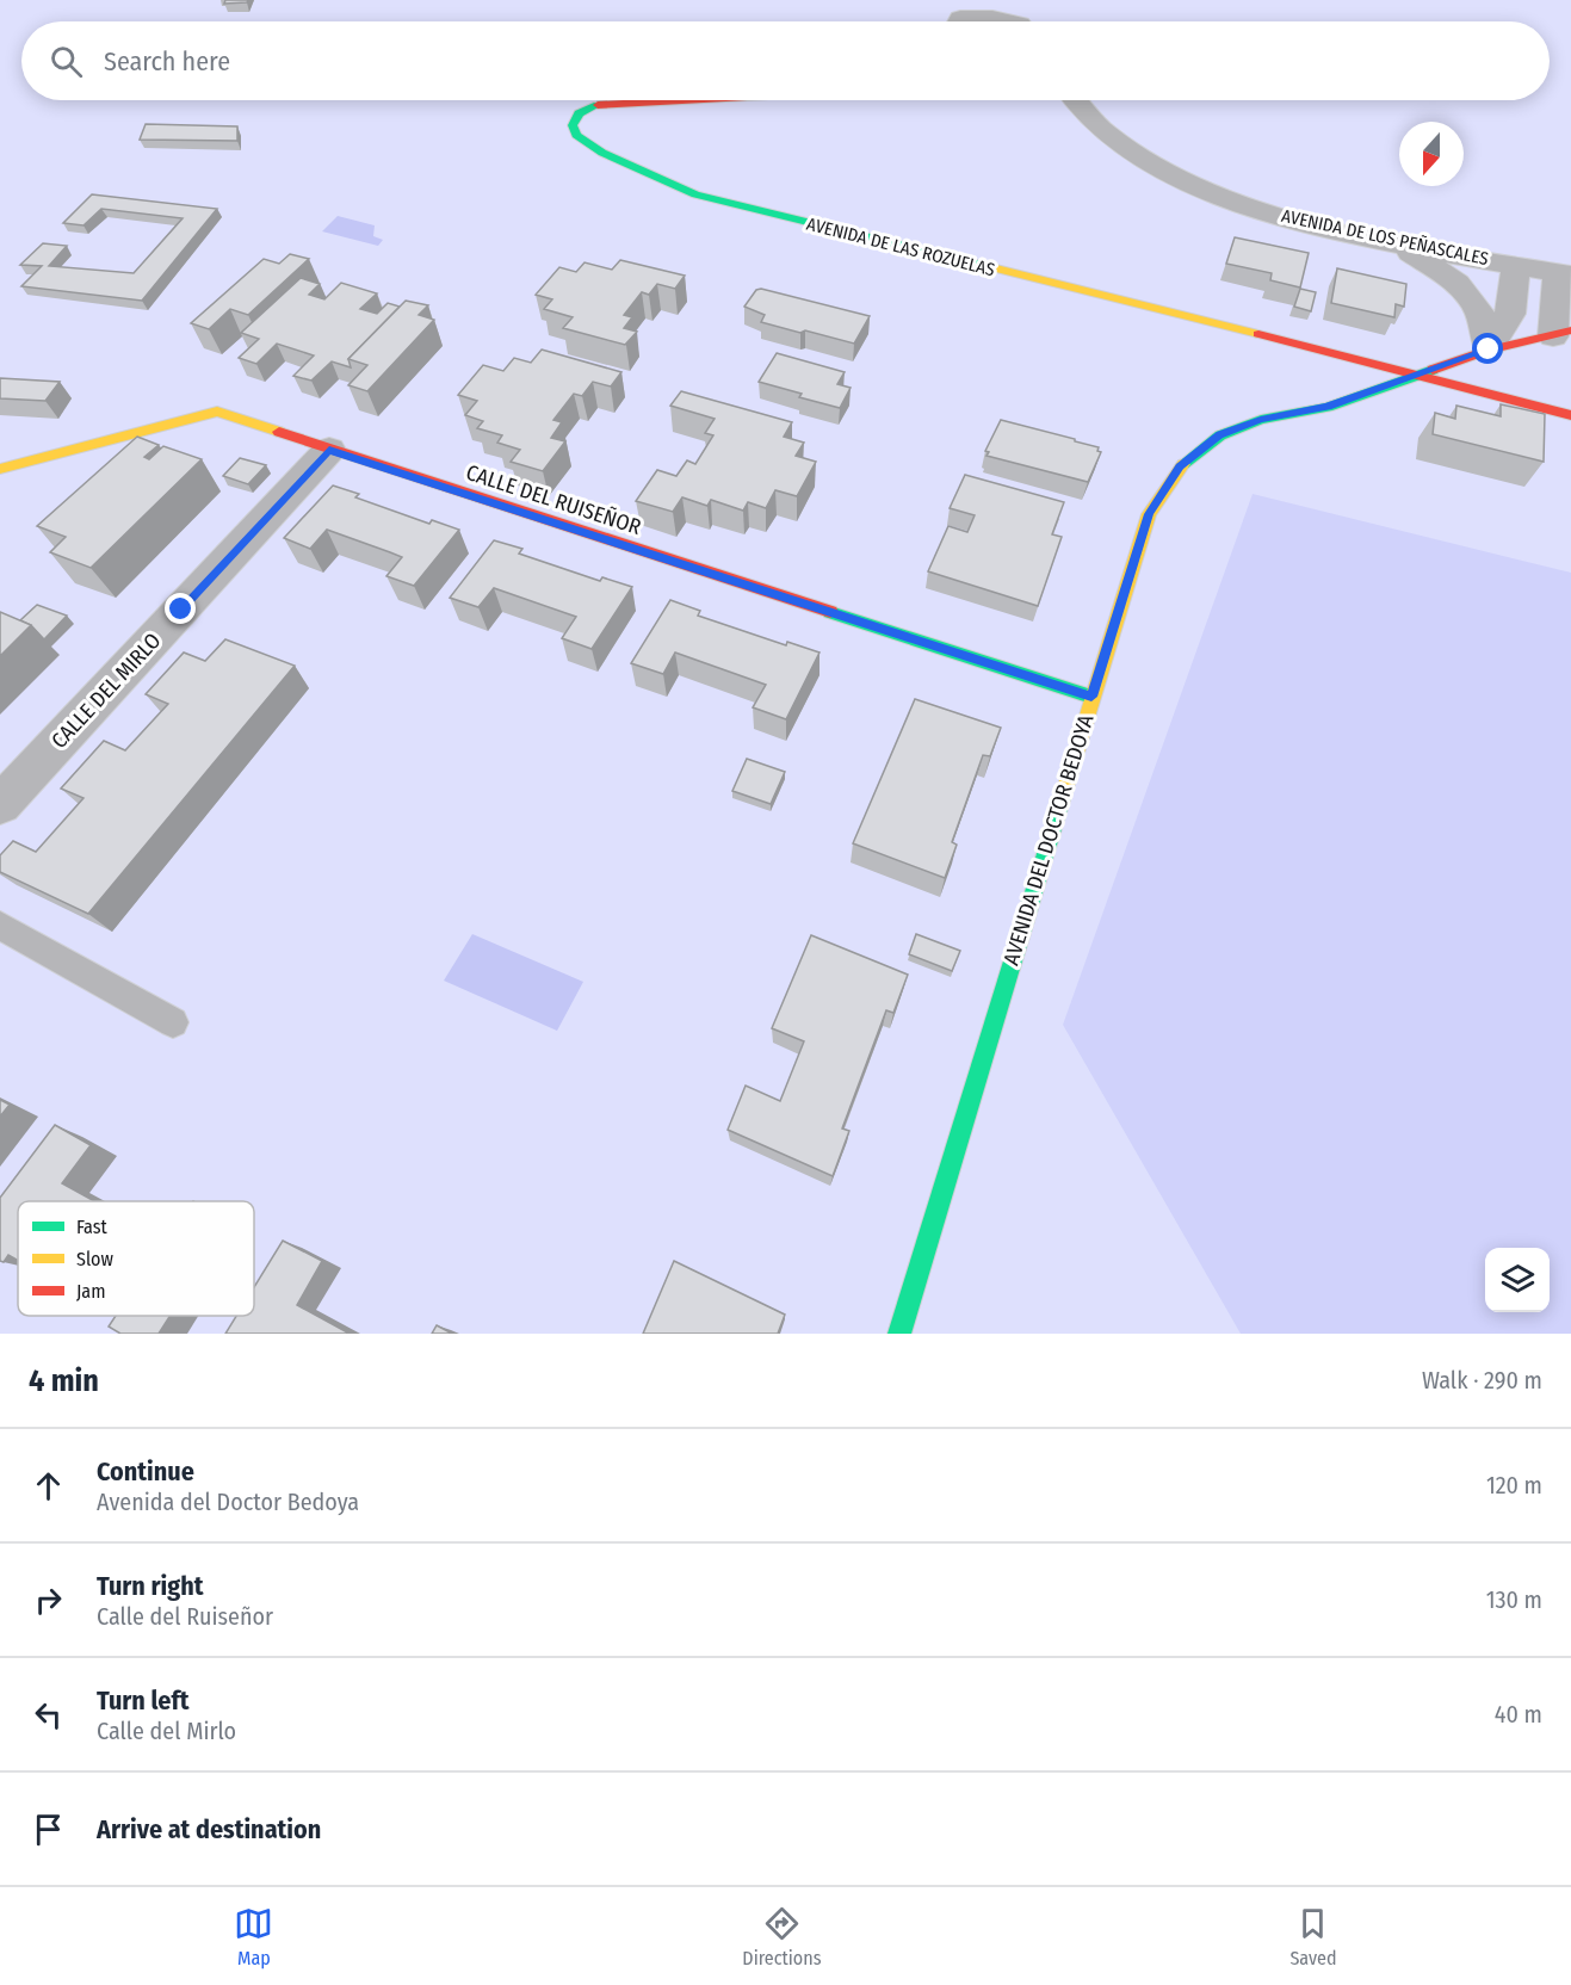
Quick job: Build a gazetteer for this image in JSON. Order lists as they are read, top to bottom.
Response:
{
  "streets": {
    "street": [
      "AVENIDA DE LOS PEÑASCALES",
      "AVENIDA DE LAS ROZUELAS",
      "CALLE DEL RUISEÑOR",
      "CALLE DEL MIRLO",
      "AVENIDA DEL DOCTOR BEDOYA"
    ]
  },
  "crossings": [
    ["AVENIDA DE LOS PEÑASCALES", "AVENIDA DEL DOCTOR BEDOYA"],
    ["AVENIDA DE LAS ROZUELAS", "AVENIDA DEL DOCTOR BEDOYA"],
    ["CALLE DEL RUISEÑOR", "CALLE DEL MIRLO"],
    ["CALLE DEL RUISEÑOR", "AVENIDA DEL DOCTOR BEDOYA"]
  ],
  "legend": ["Fast", "Slow", "Jam"],
  "north": "bottom",
  "page": {
    "search": "Search here",
    "heading": ["4 min", "Walk · 290 m"],
    "list": [
      ["Continue", "Avenida del Doctor Bedoya", "120 m"],
      ["Turn right", "Calle del Ruiseñor", "130 m"],
      ["Turn left", "Calle del Mirlo", "40 m"],
      "Arrive at destination"
    ],
    "nav": ["Map", "Directions", "Saved"]
  }
}
